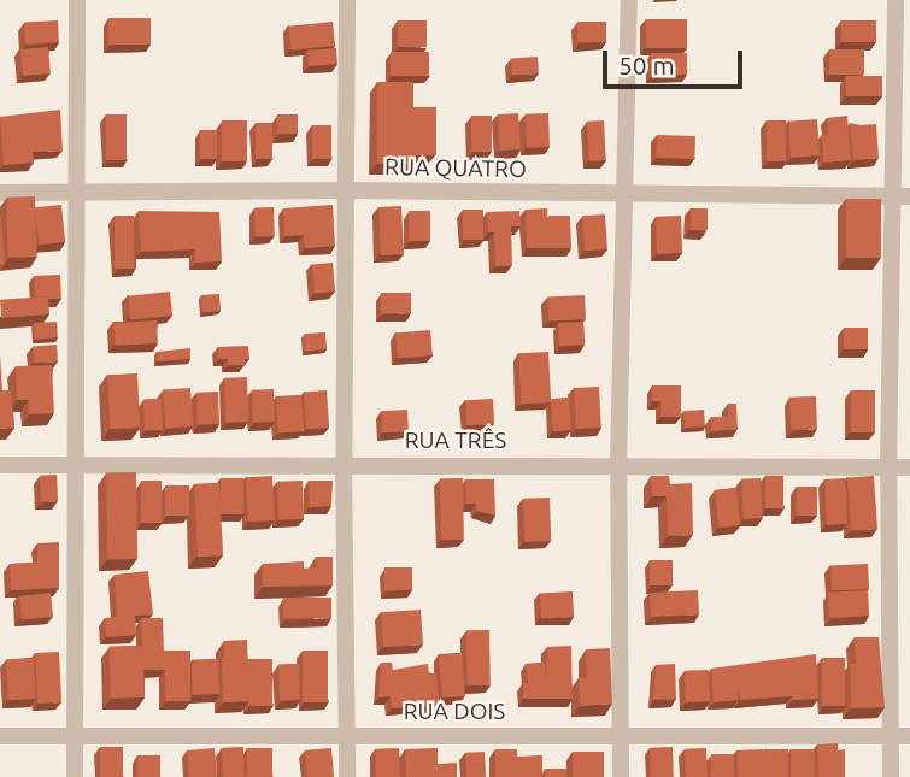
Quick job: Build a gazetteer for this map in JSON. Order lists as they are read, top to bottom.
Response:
{
  "streets": {
    "street": ["RUA QUATRO", "RUA TRÊS", "RUA DOIS"]
  },
  "scale_bar": "50 m"
}
